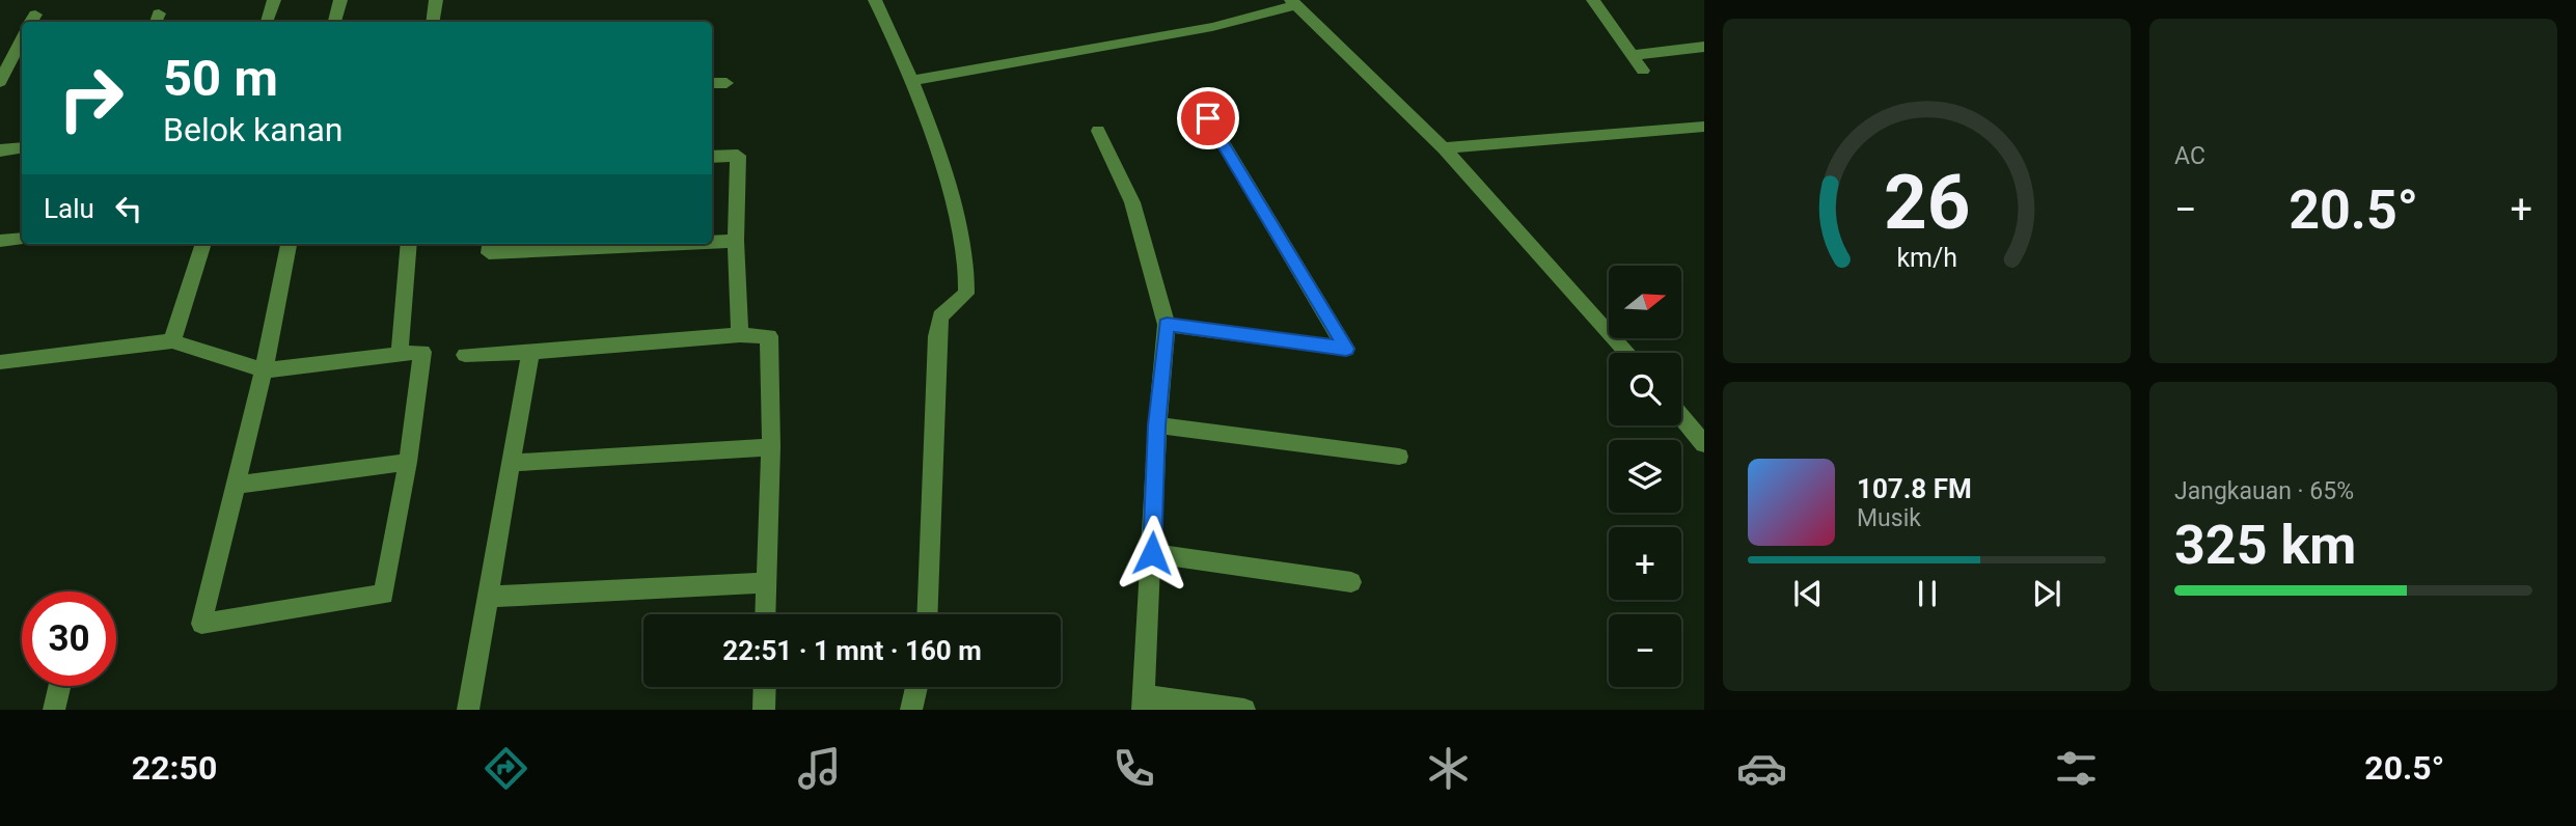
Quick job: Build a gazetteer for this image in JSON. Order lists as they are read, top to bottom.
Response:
{
  "north": "right",
  "page": {
    "tile": [
      "AC",
      ["Jangkauan · 65%", "325 km"]
    ],
    "turn": ["50 m", "Belok kanan"],
    "then": "Lalu",
    "heat": ["−", "20.5°", "+"],
    "map_buttons": ["+", "−"],
    "song": ["107.8 FM", "Musik"],
    "limit": "30",
    "trip": "22:51 · 1 mnt · 160 m",
    "tabs": ["22:50", "20.5°"],
    "gauge": ["26", "km/h"]
  }
}
